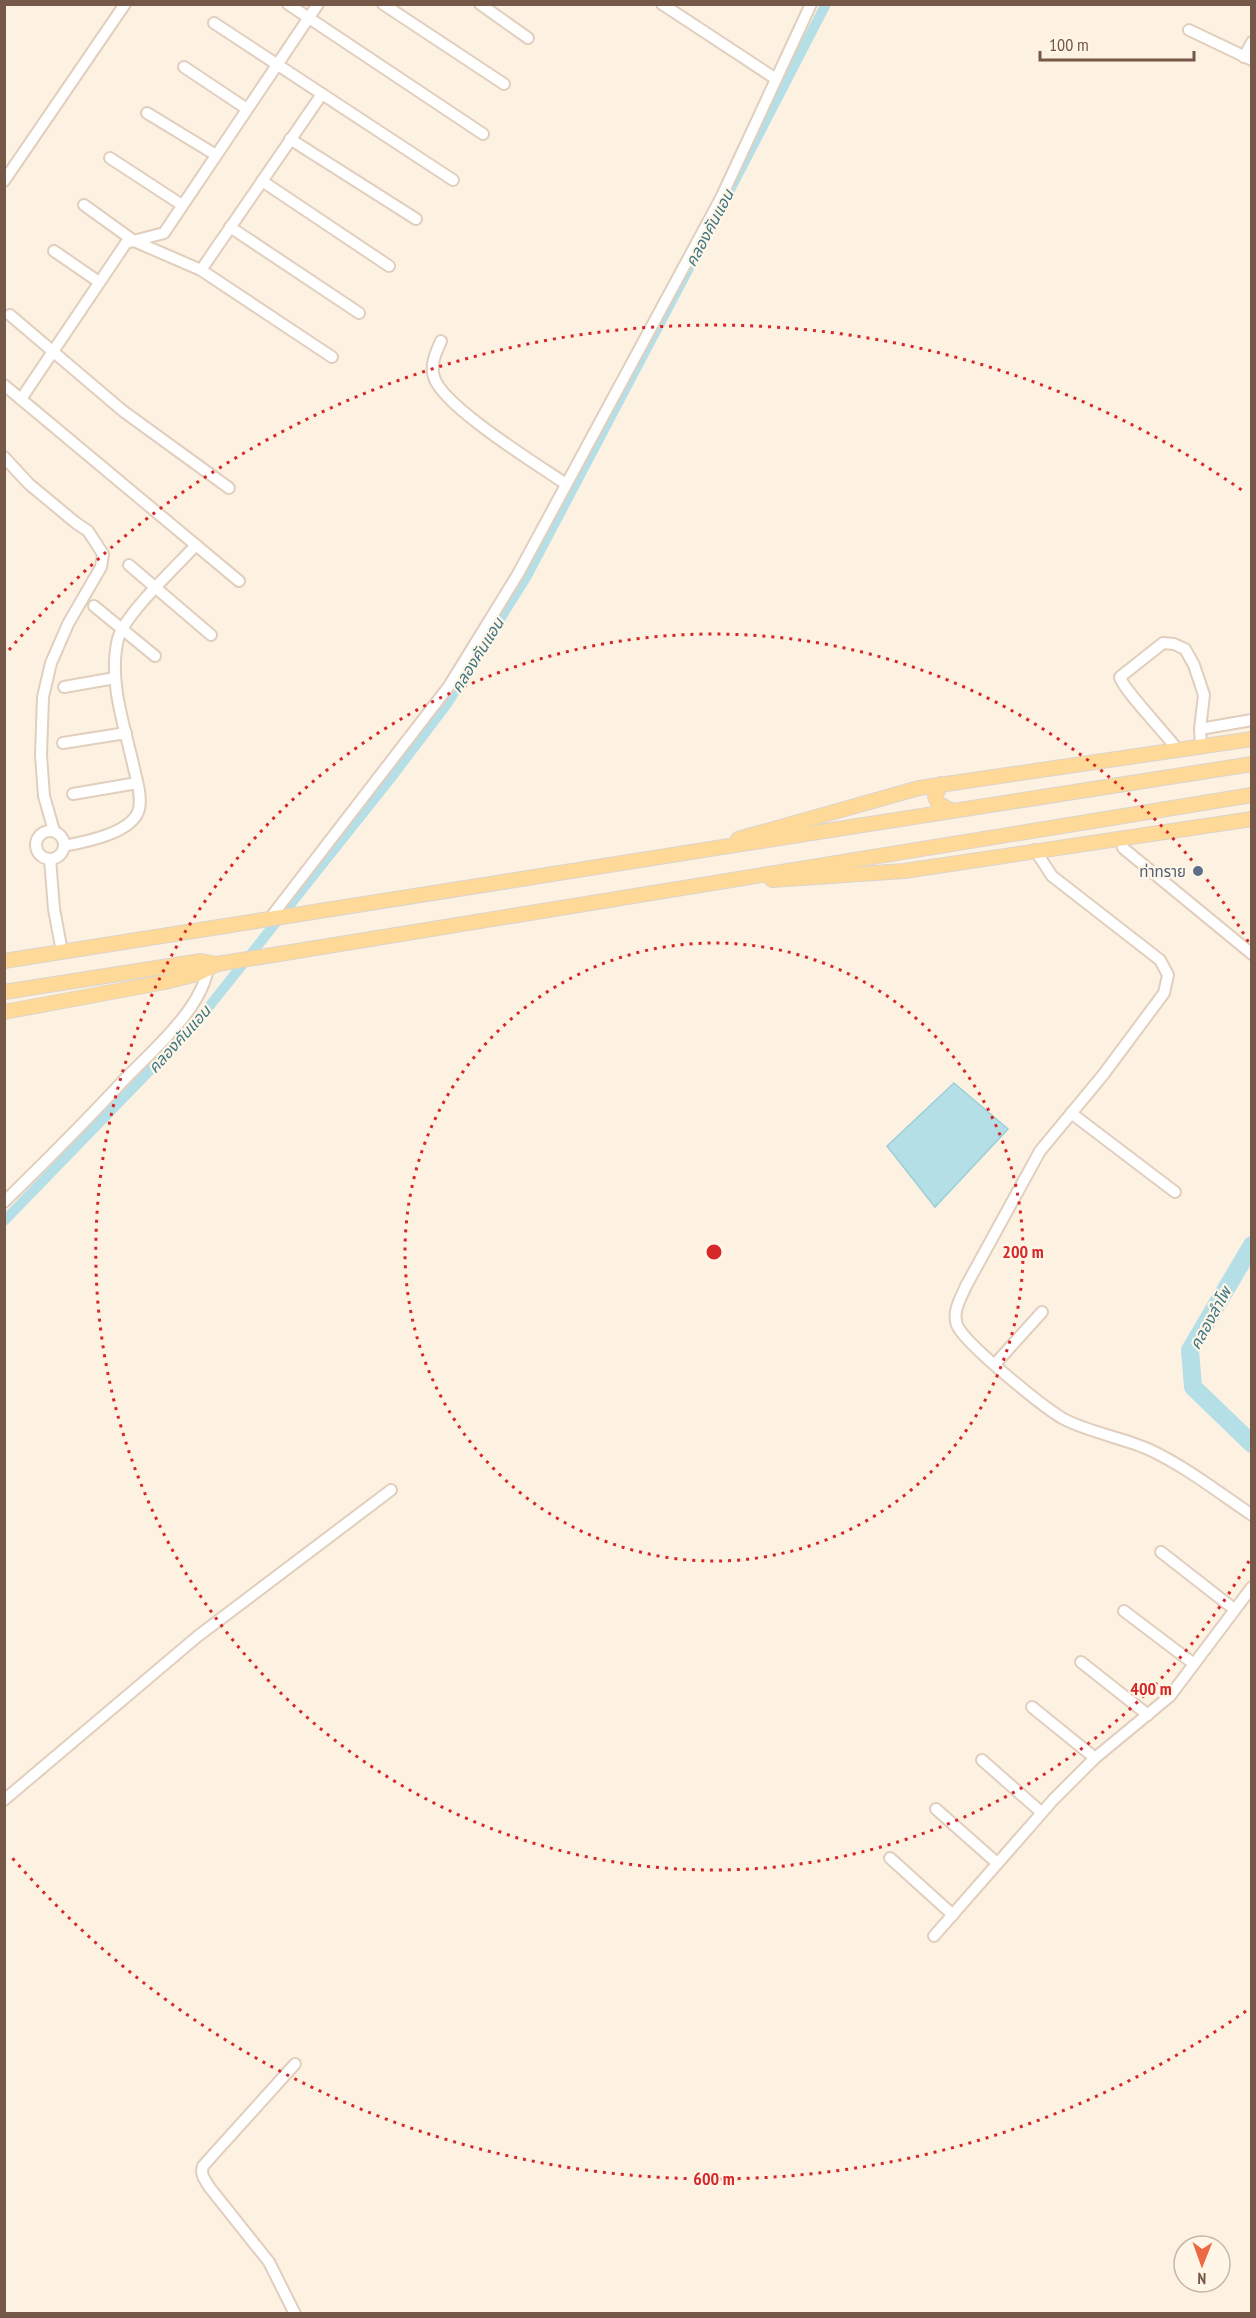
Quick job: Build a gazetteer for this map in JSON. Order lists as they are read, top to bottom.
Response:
{
  "water": ["คลองคันแอน", "คลองลำโพ"],
  "places": ["ท่าทราย"],
  "scale_bar": "100 m",
  "north": "bottom",
  "rings": ["200 m", "400 m", "600 m"]
}
